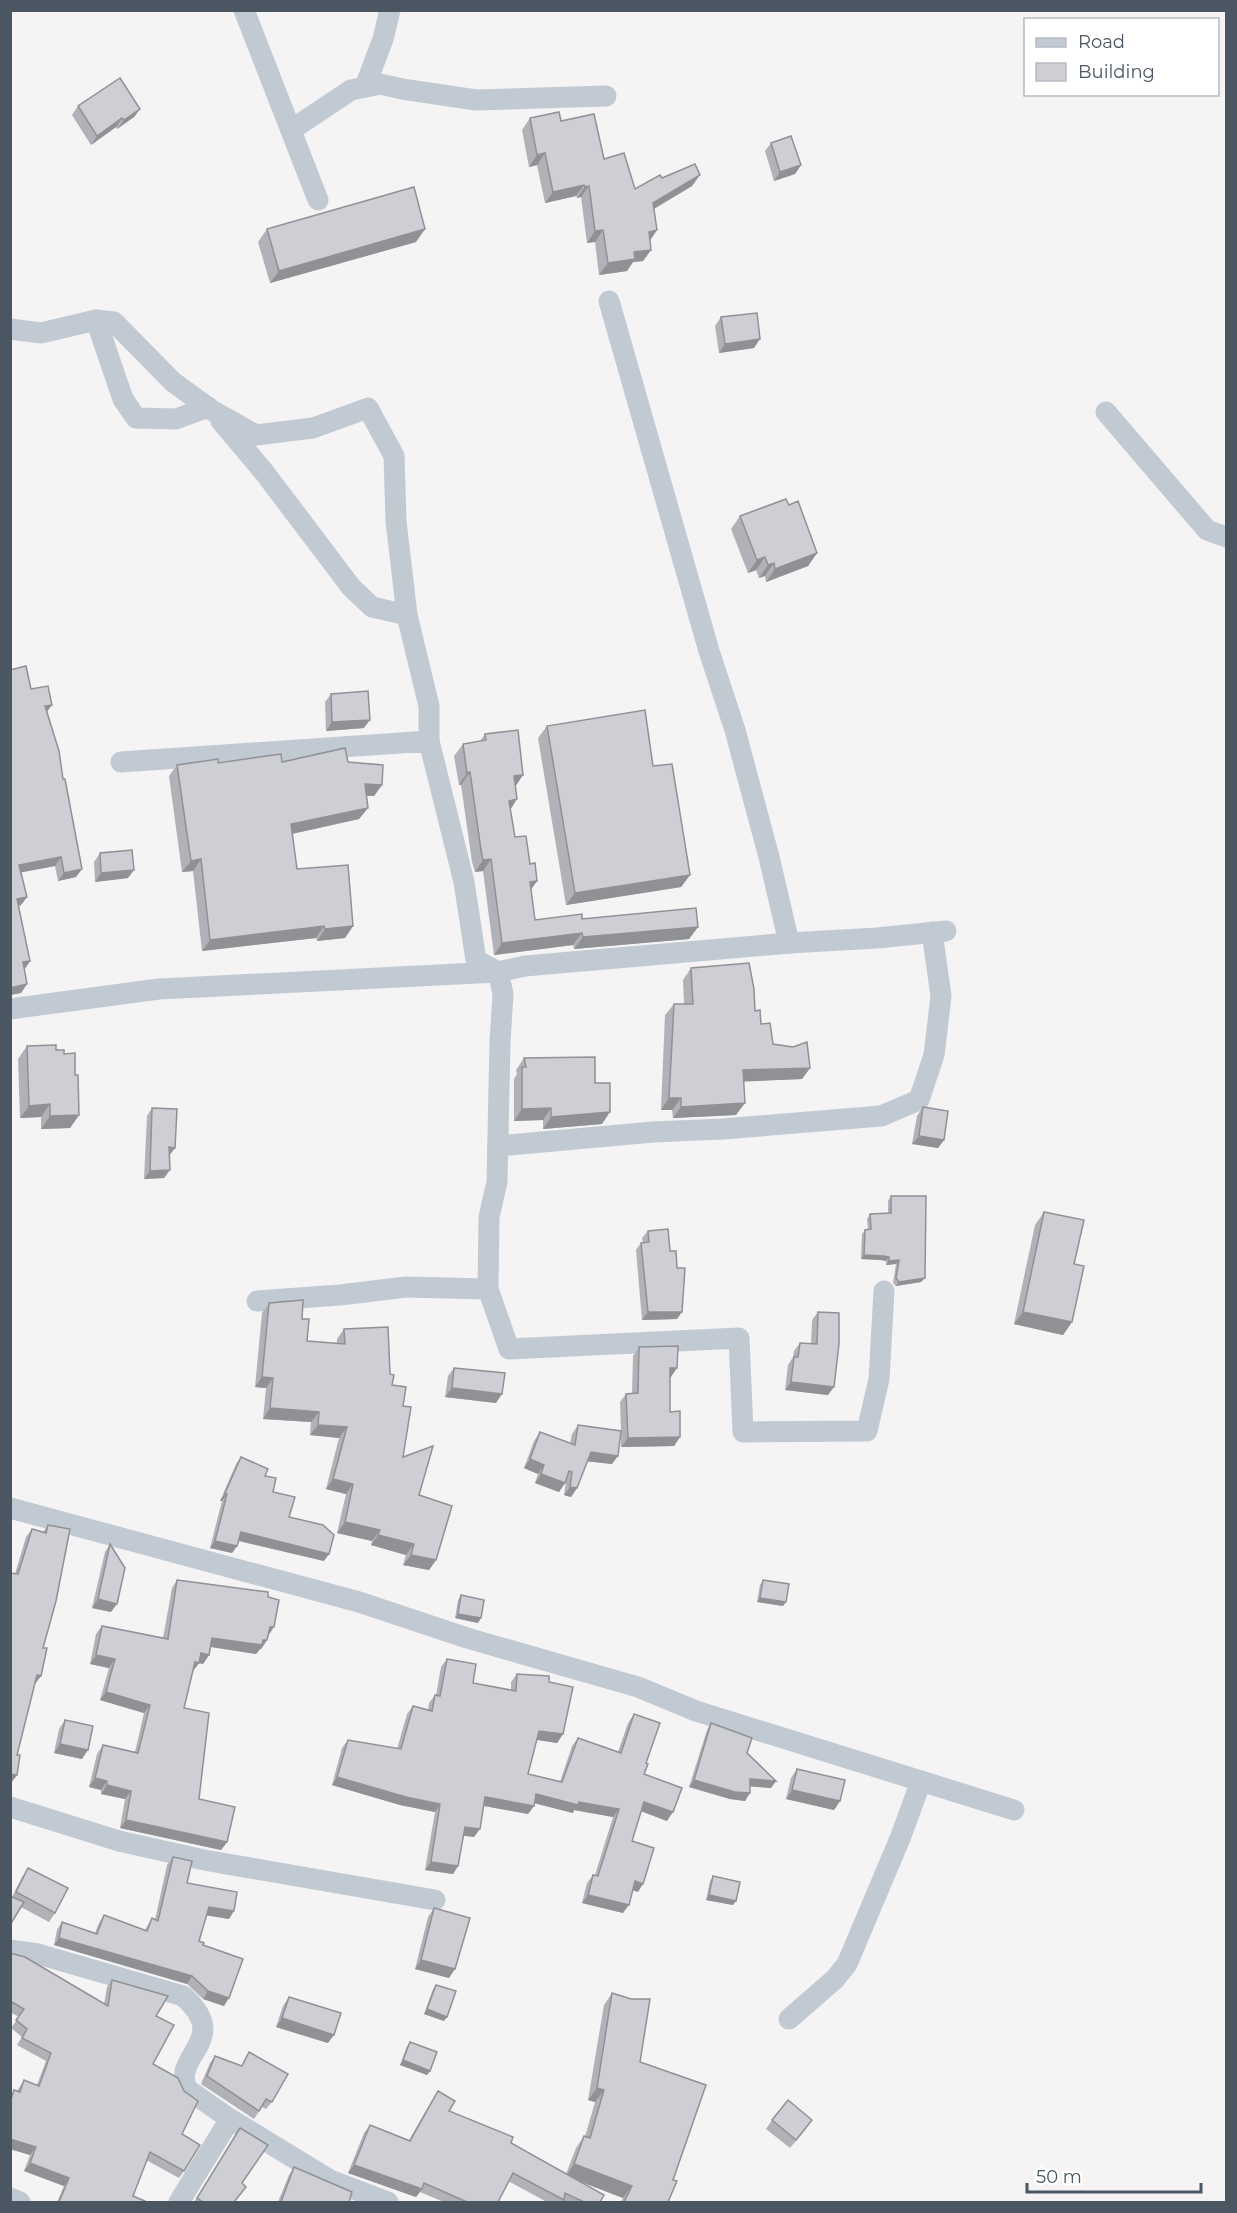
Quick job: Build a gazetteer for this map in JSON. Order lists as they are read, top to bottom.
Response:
{
  "legend": ["Road", "Building"],
  "scale_bar": "50 m"
}
